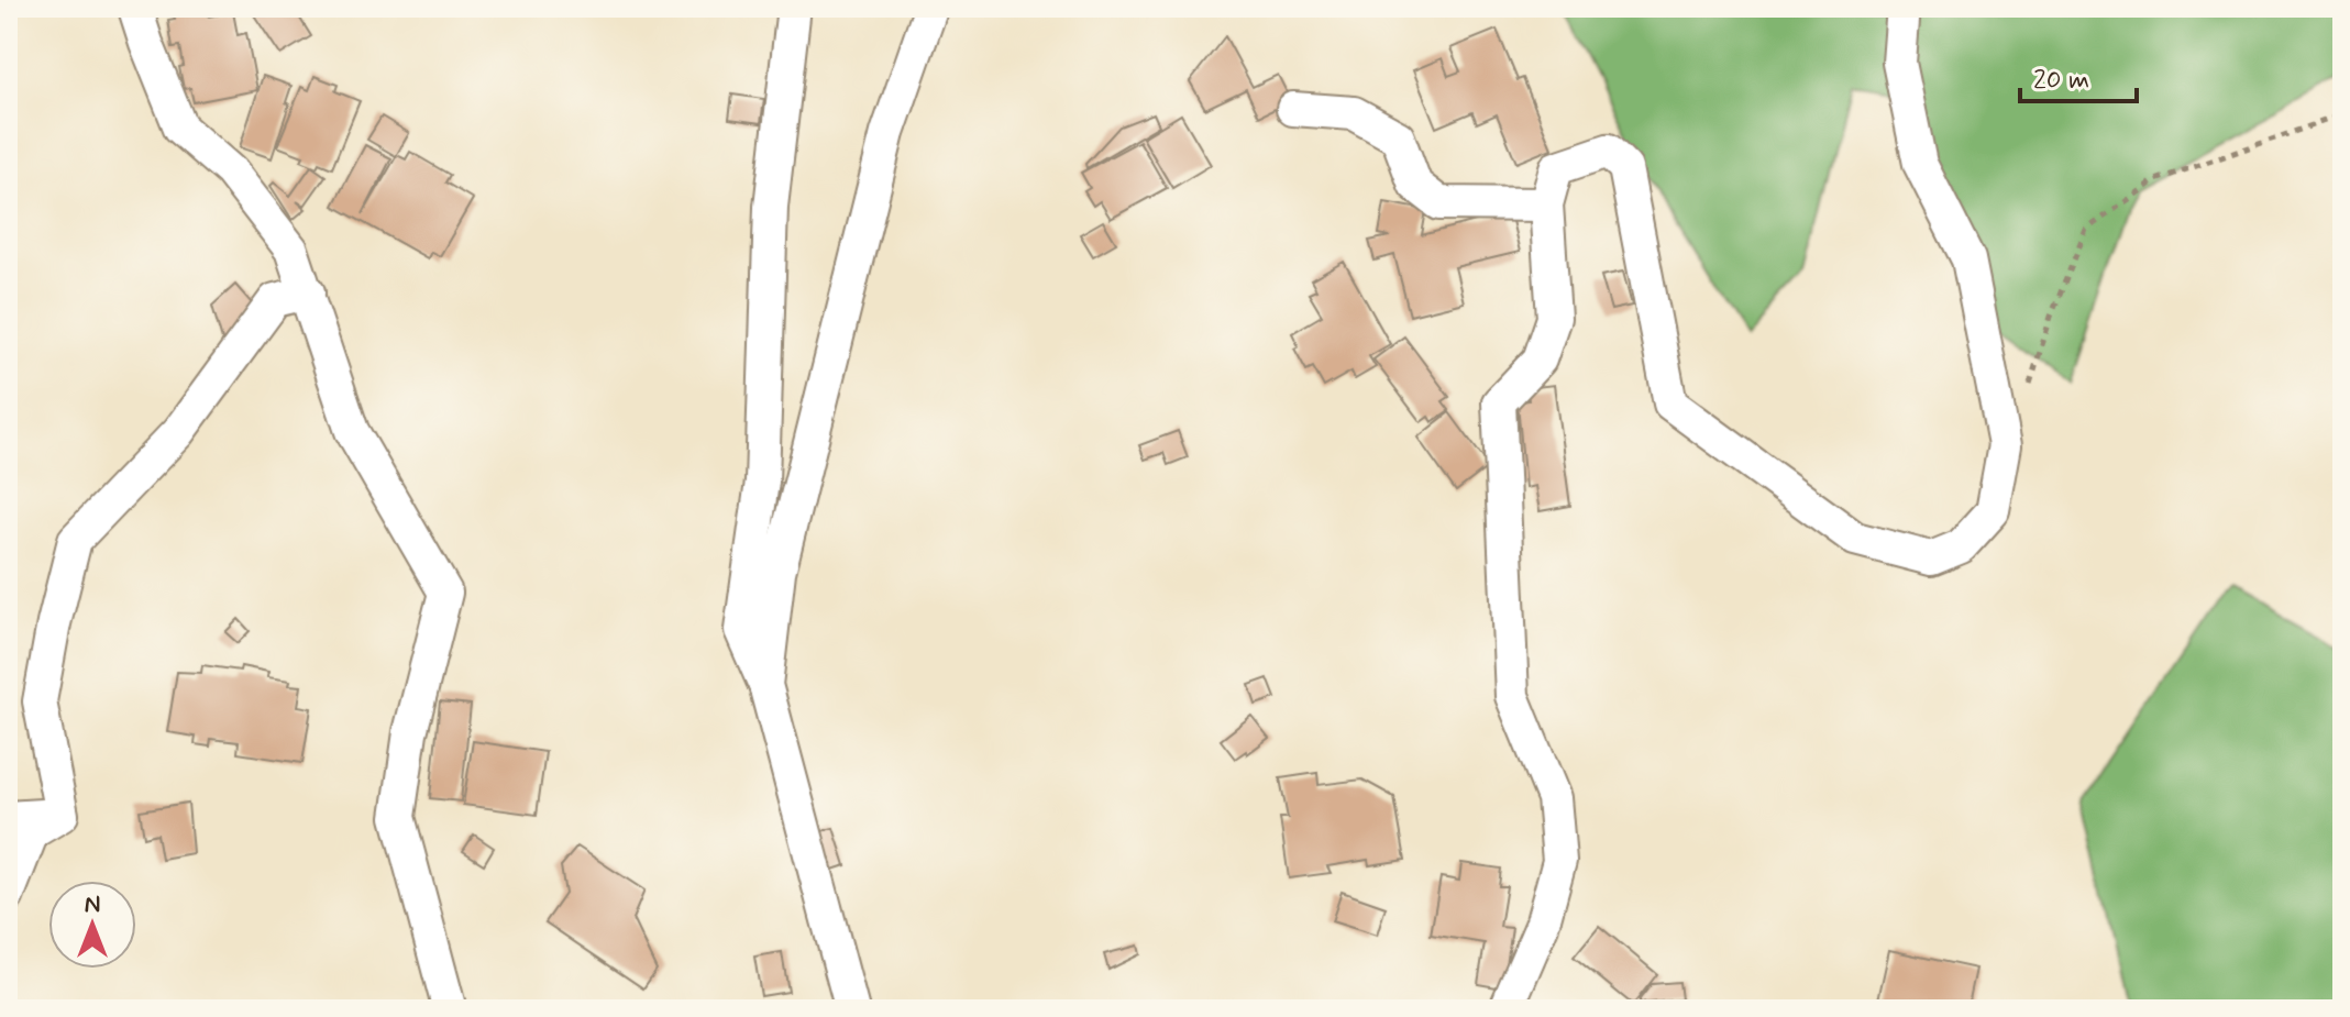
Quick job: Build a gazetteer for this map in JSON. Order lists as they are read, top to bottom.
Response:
{
  "scale_bar": "20 m",
  "north": "top"
}
